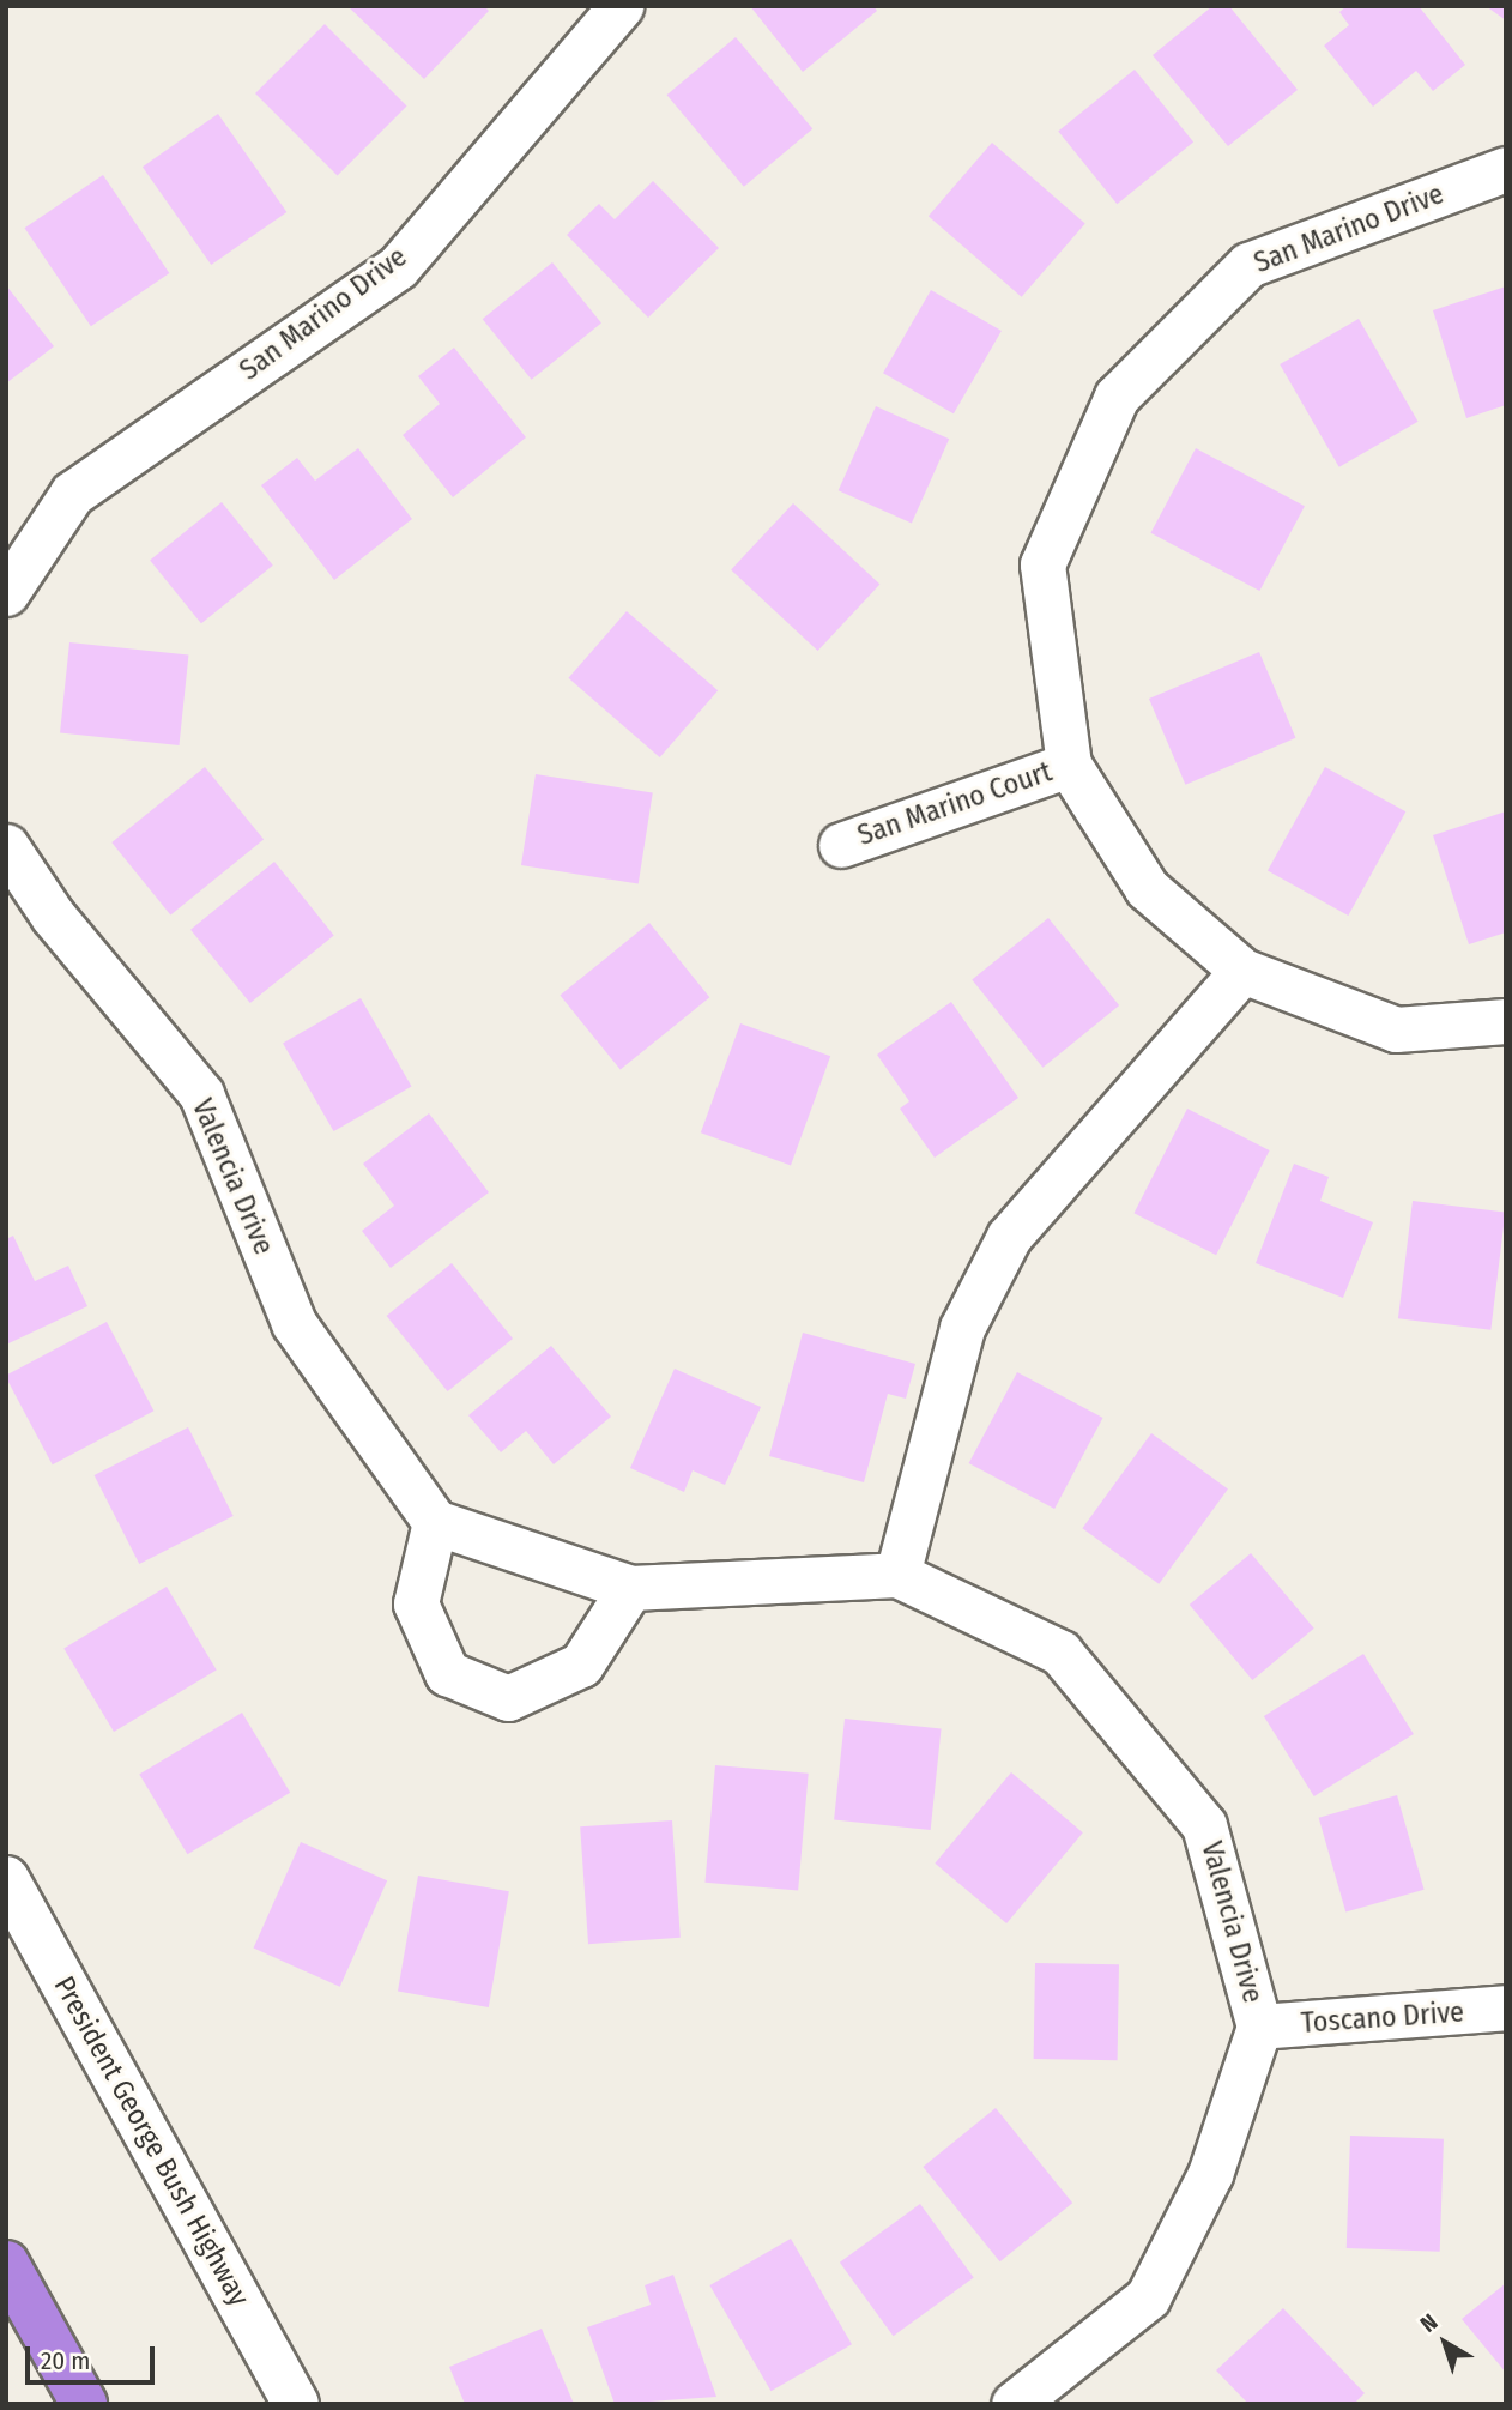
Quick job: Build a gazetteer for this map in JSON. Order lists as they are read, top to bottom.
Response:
{
  "streets": {
    "main road": ["President George Bush Highway"],
    "street": [
      "San Marino Drive",
      "San Marino Court",
      "Valencia Drive",
      "Toscano Drive"
    ]
  },
  "crossings": [
    ["San Marino Drive", "San Marino Court"],
    ["Valencia Drive", "Toscano Drive"]
  ],
  "scale_bar": "20 m",
  "north": "top left"
}
